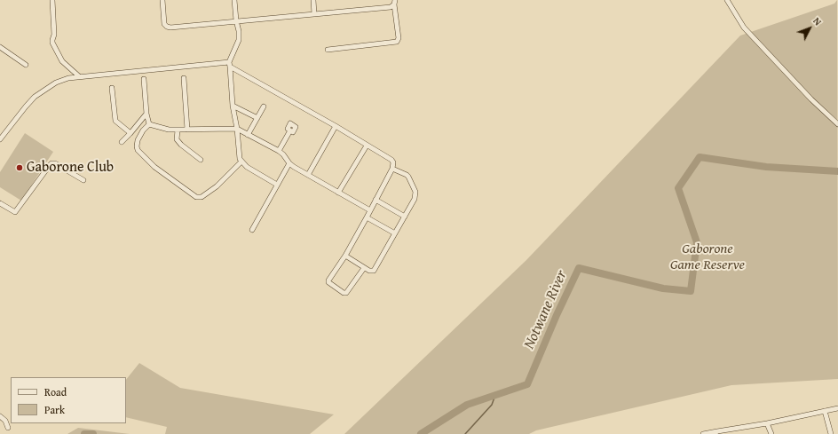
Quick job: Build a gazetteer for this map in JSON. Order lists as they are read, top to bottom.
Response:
{
  "water": ["Notwane River"],
  "parks": ["Gaborone Game Reserve"],
  "places": ["Gaborone Club"],
  "legend": ["Road", "Park"],
  "north": "top right"
}
